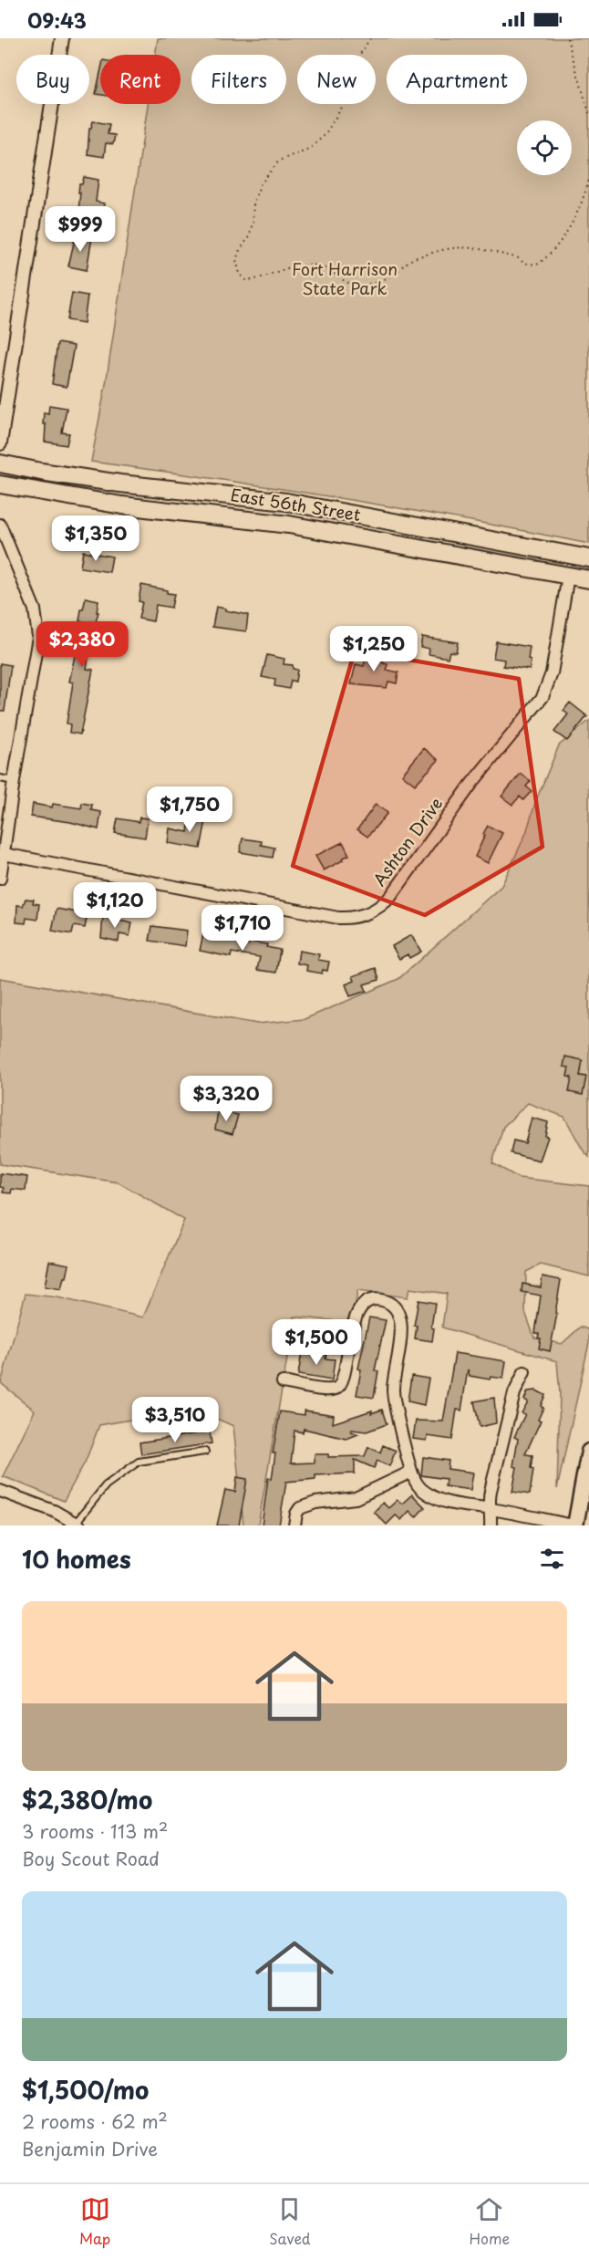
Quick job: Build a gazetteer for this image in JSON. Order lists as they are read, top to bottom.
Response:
{
  "streets": {
    "main road": ["East 56th Street"],
    "street": ["Ashton Drive"]
  },
  "crossings": [
    ["East 56th Street", "Ashton Drive"]
  ],
  "parks": ["Fort Harrison State Park"],
  "page": {
    "status": "09:43",
    "chip": [
      "Buy",
      "Rent",
      "Filters",
      "New",
      "Apartment"
    ],
    "price": [
      "$999",
      "$1,350",
      "$2,380",
      "$1,250",
      "$1,750",
      "$1,120",
      "$1,710",
      "$3,320",
      "$1,500",
      "$3,510"
    ],
    "heading": "10 homes",
    "list": [
      {
        "name": "$2,380/mo",
        "note": "3 rooms · 113 m² · Boy Scout Road"
      },
      {
        "name": "$1,500/mo",
        "note": "2 rooms · 62 m² · Benjamin Drive"
      }
    ],
    "tabs": ["Map", "Saved", "Home"]
  }
}
